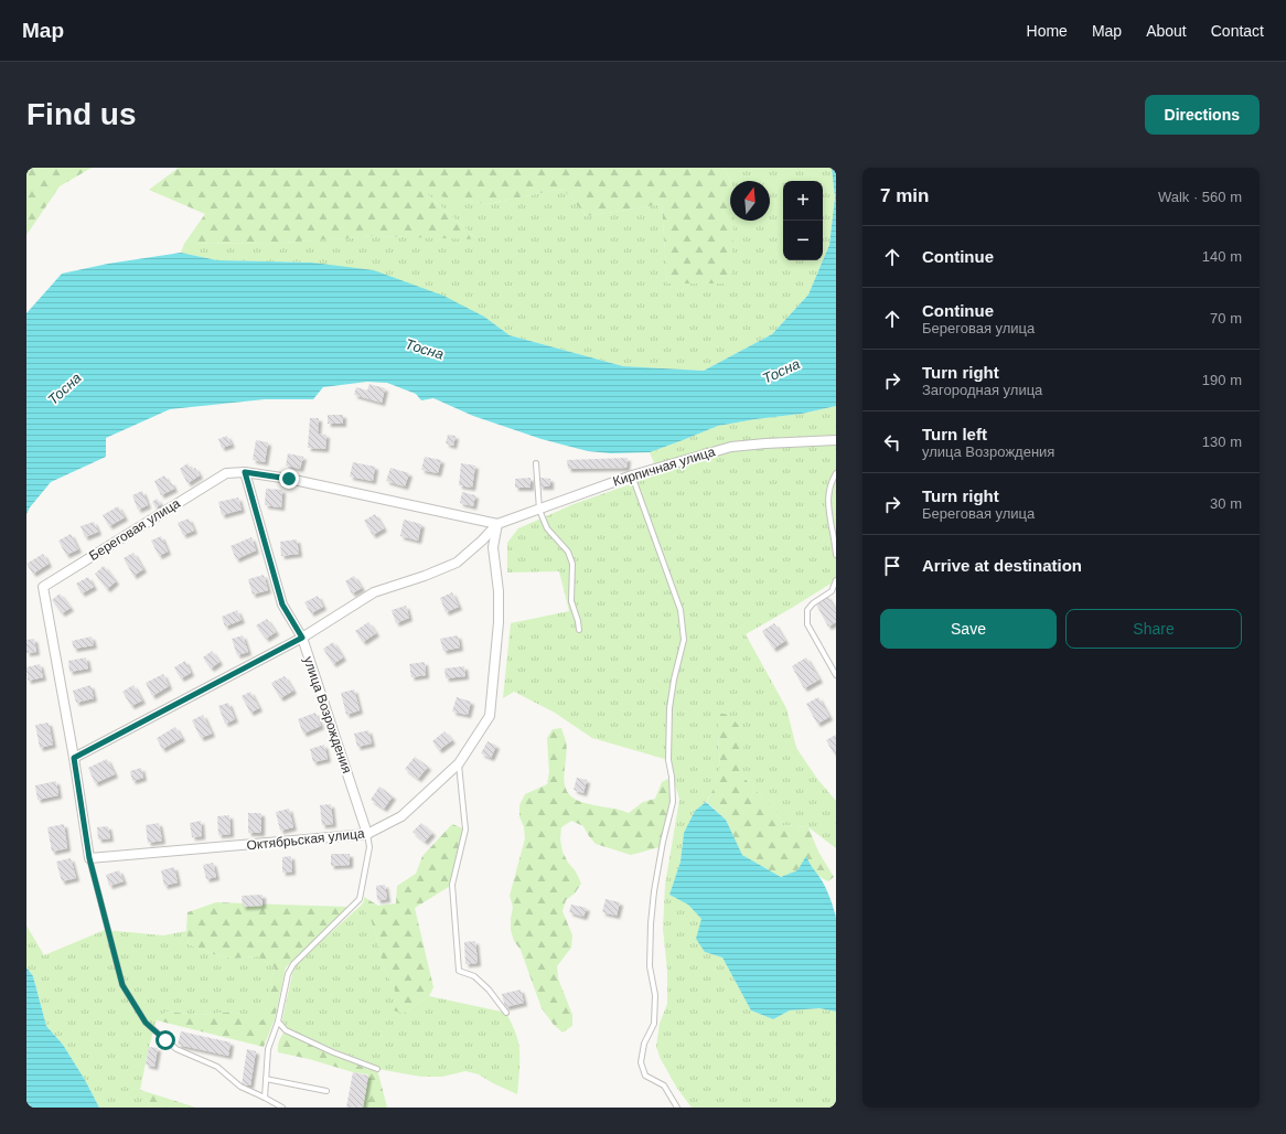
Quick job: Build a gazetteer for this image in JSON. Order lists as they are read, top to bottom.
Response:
{
  "streets": {
    "street": [
      "Кирпичная улица",
      "Береговая улица",
      "улица Возрождения",
      "Октябрьская улица"
    ]
  },
  "crossings": [
    ["Кирпичная улица", "Береговая улица"],
    ["Кирпичная улица", "Октябрьская улица"],
    ["Береговая улица", "улица Возрождения"],
    ["Береговая улица", "Октябрьская улица"],
    ["улица Возрождения", "Октябрьская улица"]
  ],
  "water": ["Тосна"],
  "north": "top",
  "page": {
    "header": "Map",
    "nav": [
      "Home",
      "Map",
      "About",
      "Contact"
    ],
    "buttons": [
      "Directions",
      ["Save", "Share"]
    ],
    "title": "Find us",
    "heading": ["7 min", "Walk · 560 m"],
    "map_buttons": ["+", "−"],
    "list": [
      ["Continue", "140 m"],
      ["Continue", "Береговая улица", "70 m"],
      ["Turn right", "Загородная улица", "190 m"],
      ["Turn left", "улица Возрождения", "130 m"],
      ["Turn right", "Береговая улица", "30 m"],
      "Arrive at destination"
    ]
  }
}
